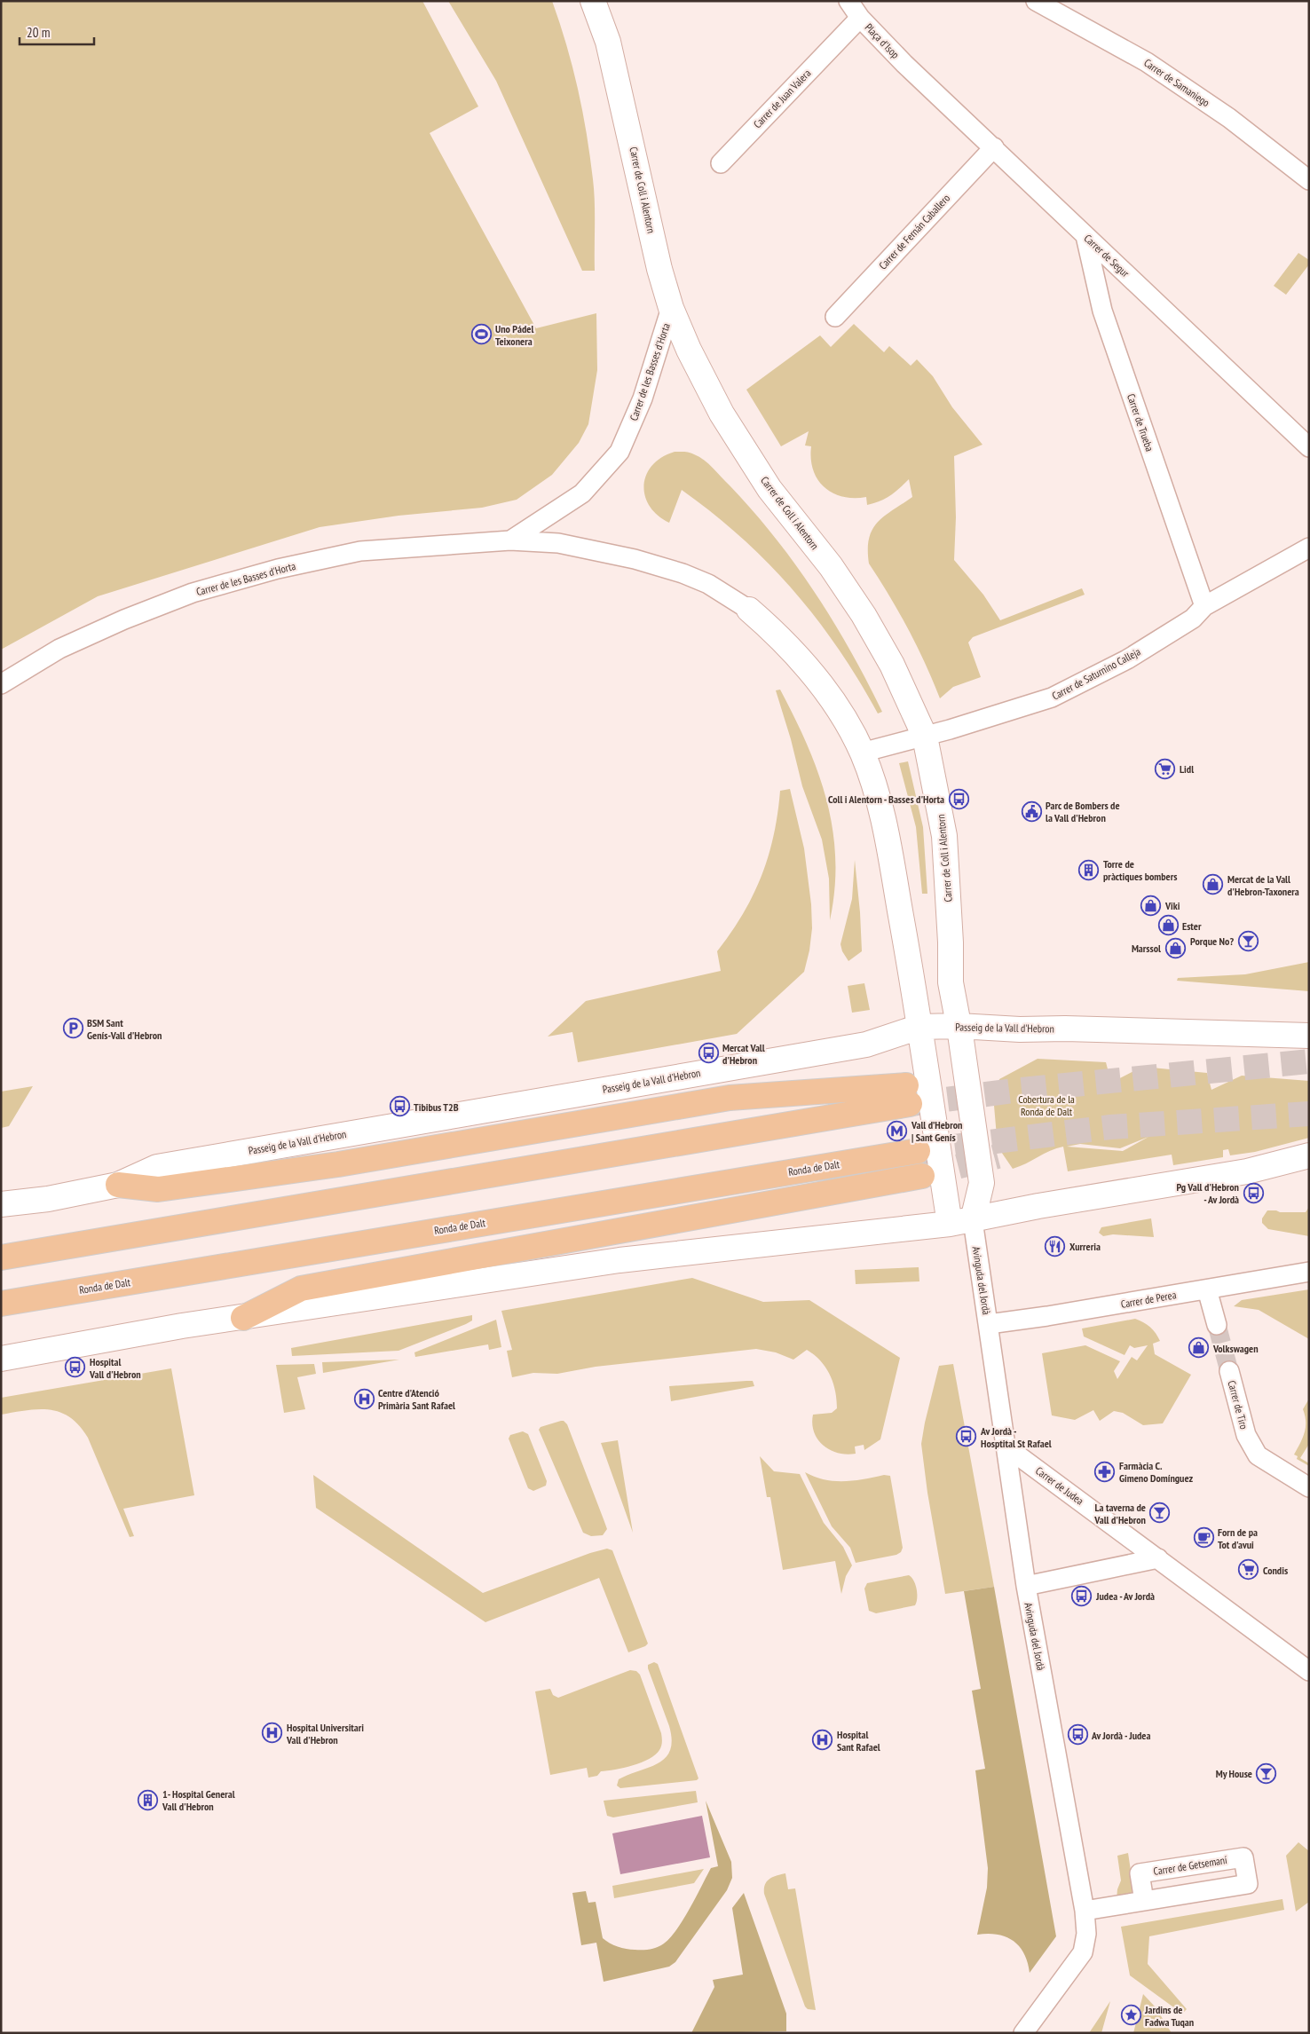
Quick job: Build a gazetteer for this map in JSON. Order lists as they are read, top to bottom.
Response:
{
  "streets": {
    "highway": ["Ronda de Dalt"],
    "street": [
      "Plaça d'Isop",
      "Carrer de Samaniego",
      "Carrer de Juan Valera",
      "Carrer de Coll i Alentorn",
      "Carrer de Fernán Caballero",
      "Carrer de Segur",
      "Carrer de les Basses d'Horta",
      "Carrer de Trueba",
      "Carrer de Saturnino Calleja",
      "Passeig de la Vall d'Hebron",
      "Avinguda del Jordà",
      "Carrer de Perea",
      "Carrer de Tiro",
      "Carrer de Judea",
      "Carrer de Getsemaní"
    ]
  },
  "crossings": [
    ["Plaça d'Isop", "Carrer de Juan Valera"],
    ["Plaça d'Isop", "Carrer de Segur"],
    ["Carrer de Coll i Alentorn", "Carrer de les Basses d'Horta"],
    ["Carrer de Coll i Alentorn", "Carrer de Saturnino Calleja"],
    ["Carrer de Coll i Alentorn", "Passeig de la Vall d'Hebron"],
    ["Carrer de Coll i Alentorn", "Avinguda del Jordà"],
    ["Carrer de Fernán Caballero", "Carrer de Segur"],
    ["Carrer de Segur", "Carrer de Trueba"],
    ["Carrer de Trueba", "Carrer de Saturnino Calleja"],
    ["Avinguda del Jordà", "Carrer de Perea"],
    ["Avinguda del Jordà", "Carrer de Judea"],
    ["Avinguda del Jordà", "Carrer de Getsemaní"]
  ],
  "parks": ["Cobertura de la Ronda de Dalt"],
  "places": {
    "sports": ["Uno Pádel Teixonera"],
    "supermarket": ["Lidl", "Condis"],
    "bus stop": [
      "Coll i Alentorn - Basses d'Horta",
      "Mercat Vall d'Hebron",
      "Tibibus T2B",
      "Pg Vall d'Hebron - Av Jordà",
      "Hospital Vall d'Hebron",
      "Av Jordà - Hosptital St Rafael",
      "Judea - Av Jordà",
      "Av Jordà - Judea"
    ],
    "public building": ["Parc de Bombers de la Vall d'Hebron"],
    "building": ["Torre de pràctiques bombers", "1- Hospital General Vall d'Hebron"],
    "shop": [
      "Mercat de la Vall d'Hebron-Taxonera",
      "Viki",
      "Ester",
      "Marssol",
      "Volkswagen"
    ],
    "bar": ["Porque No?", "La taverna de Vall d'Hebron", "My House"],
    "parking": ["BSM Sant Genís-Vall d'Hebron"],
    "metro station": ["Vall d’Hebron | Sant Genís"],
    "restaurant": ["Xurreria"],
    "hospital": ["Centre d'Atenció Primària Sant Rafael", "Hospital Universitari Vall d'Hebron", "Hospital Sant Rafael"],
    "pharmacy": ["Farmàcia C. Gimeno Domínguez"],
    "cafe": ["Forn de pa Tot d'avui"],
    "place": ["Jardins de Fadwa Tuqan"]
  },
  "scale_bar": "20 m"
}
